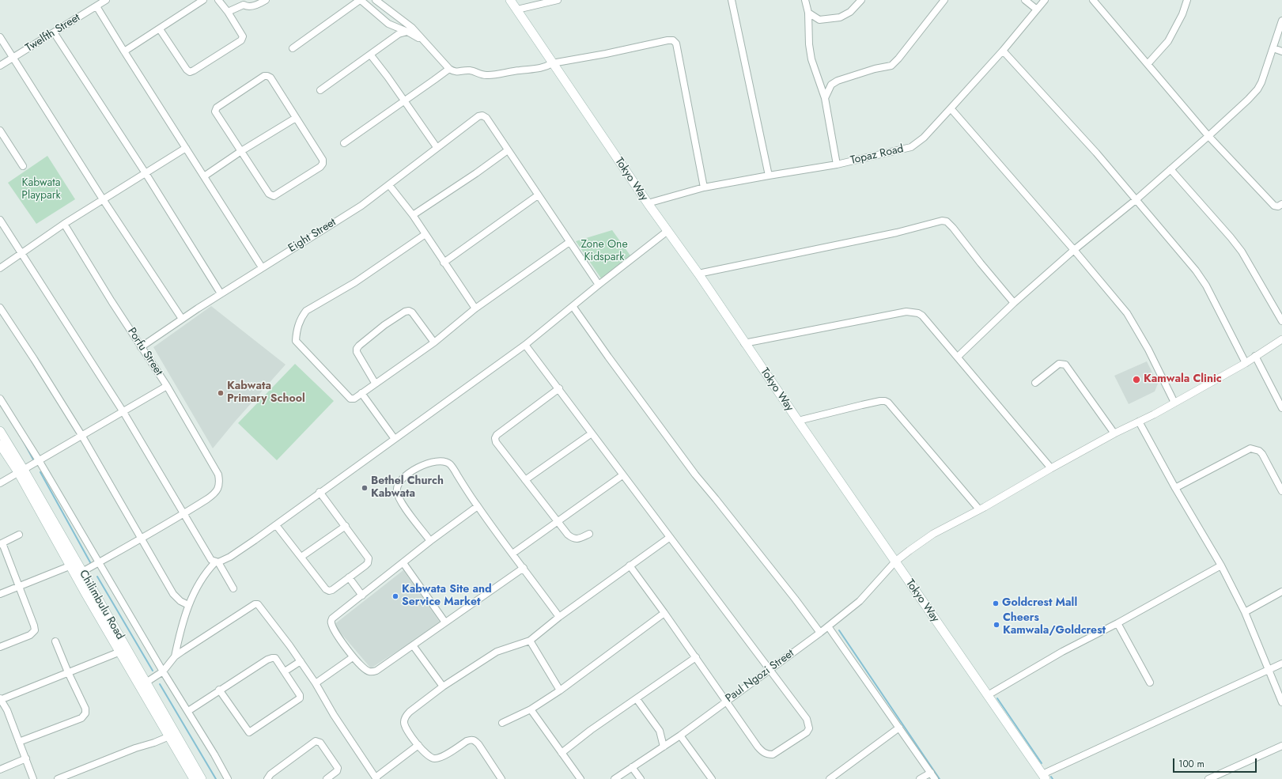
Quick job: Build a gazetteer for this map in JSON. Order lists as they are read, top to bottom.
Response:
{
  "streets": {
    "main road": ["Tokyo Way", "Chilimbulu Road"],
    "street": [
      "Twelfth Street",
      "Topaz Road",
      "Eight Street",
      "Porfu Street",
      "Paul Ngozi Street"
    ]
  },
  "crossings": [
    ["Topaz Road", "Tokyo Way"],
    ["Tokyo Way", "Paul Ngozi Street"],
    ["Eight Street", "Porfu Street"]
  ],
  "parks": ["Kabwata Playpark", "Zone One Kidspark"],
  "places": [
    "Kamwala Clinic",
    "Kabwata Primary School",
    "Bethel Church Kabwata",
    "Kabwata Site and Service Market",
    "Goldcrest Mall",
    "Cheers Kamwala/Goldcrest"
  ],
  "scale_bar": "100 m"
}
